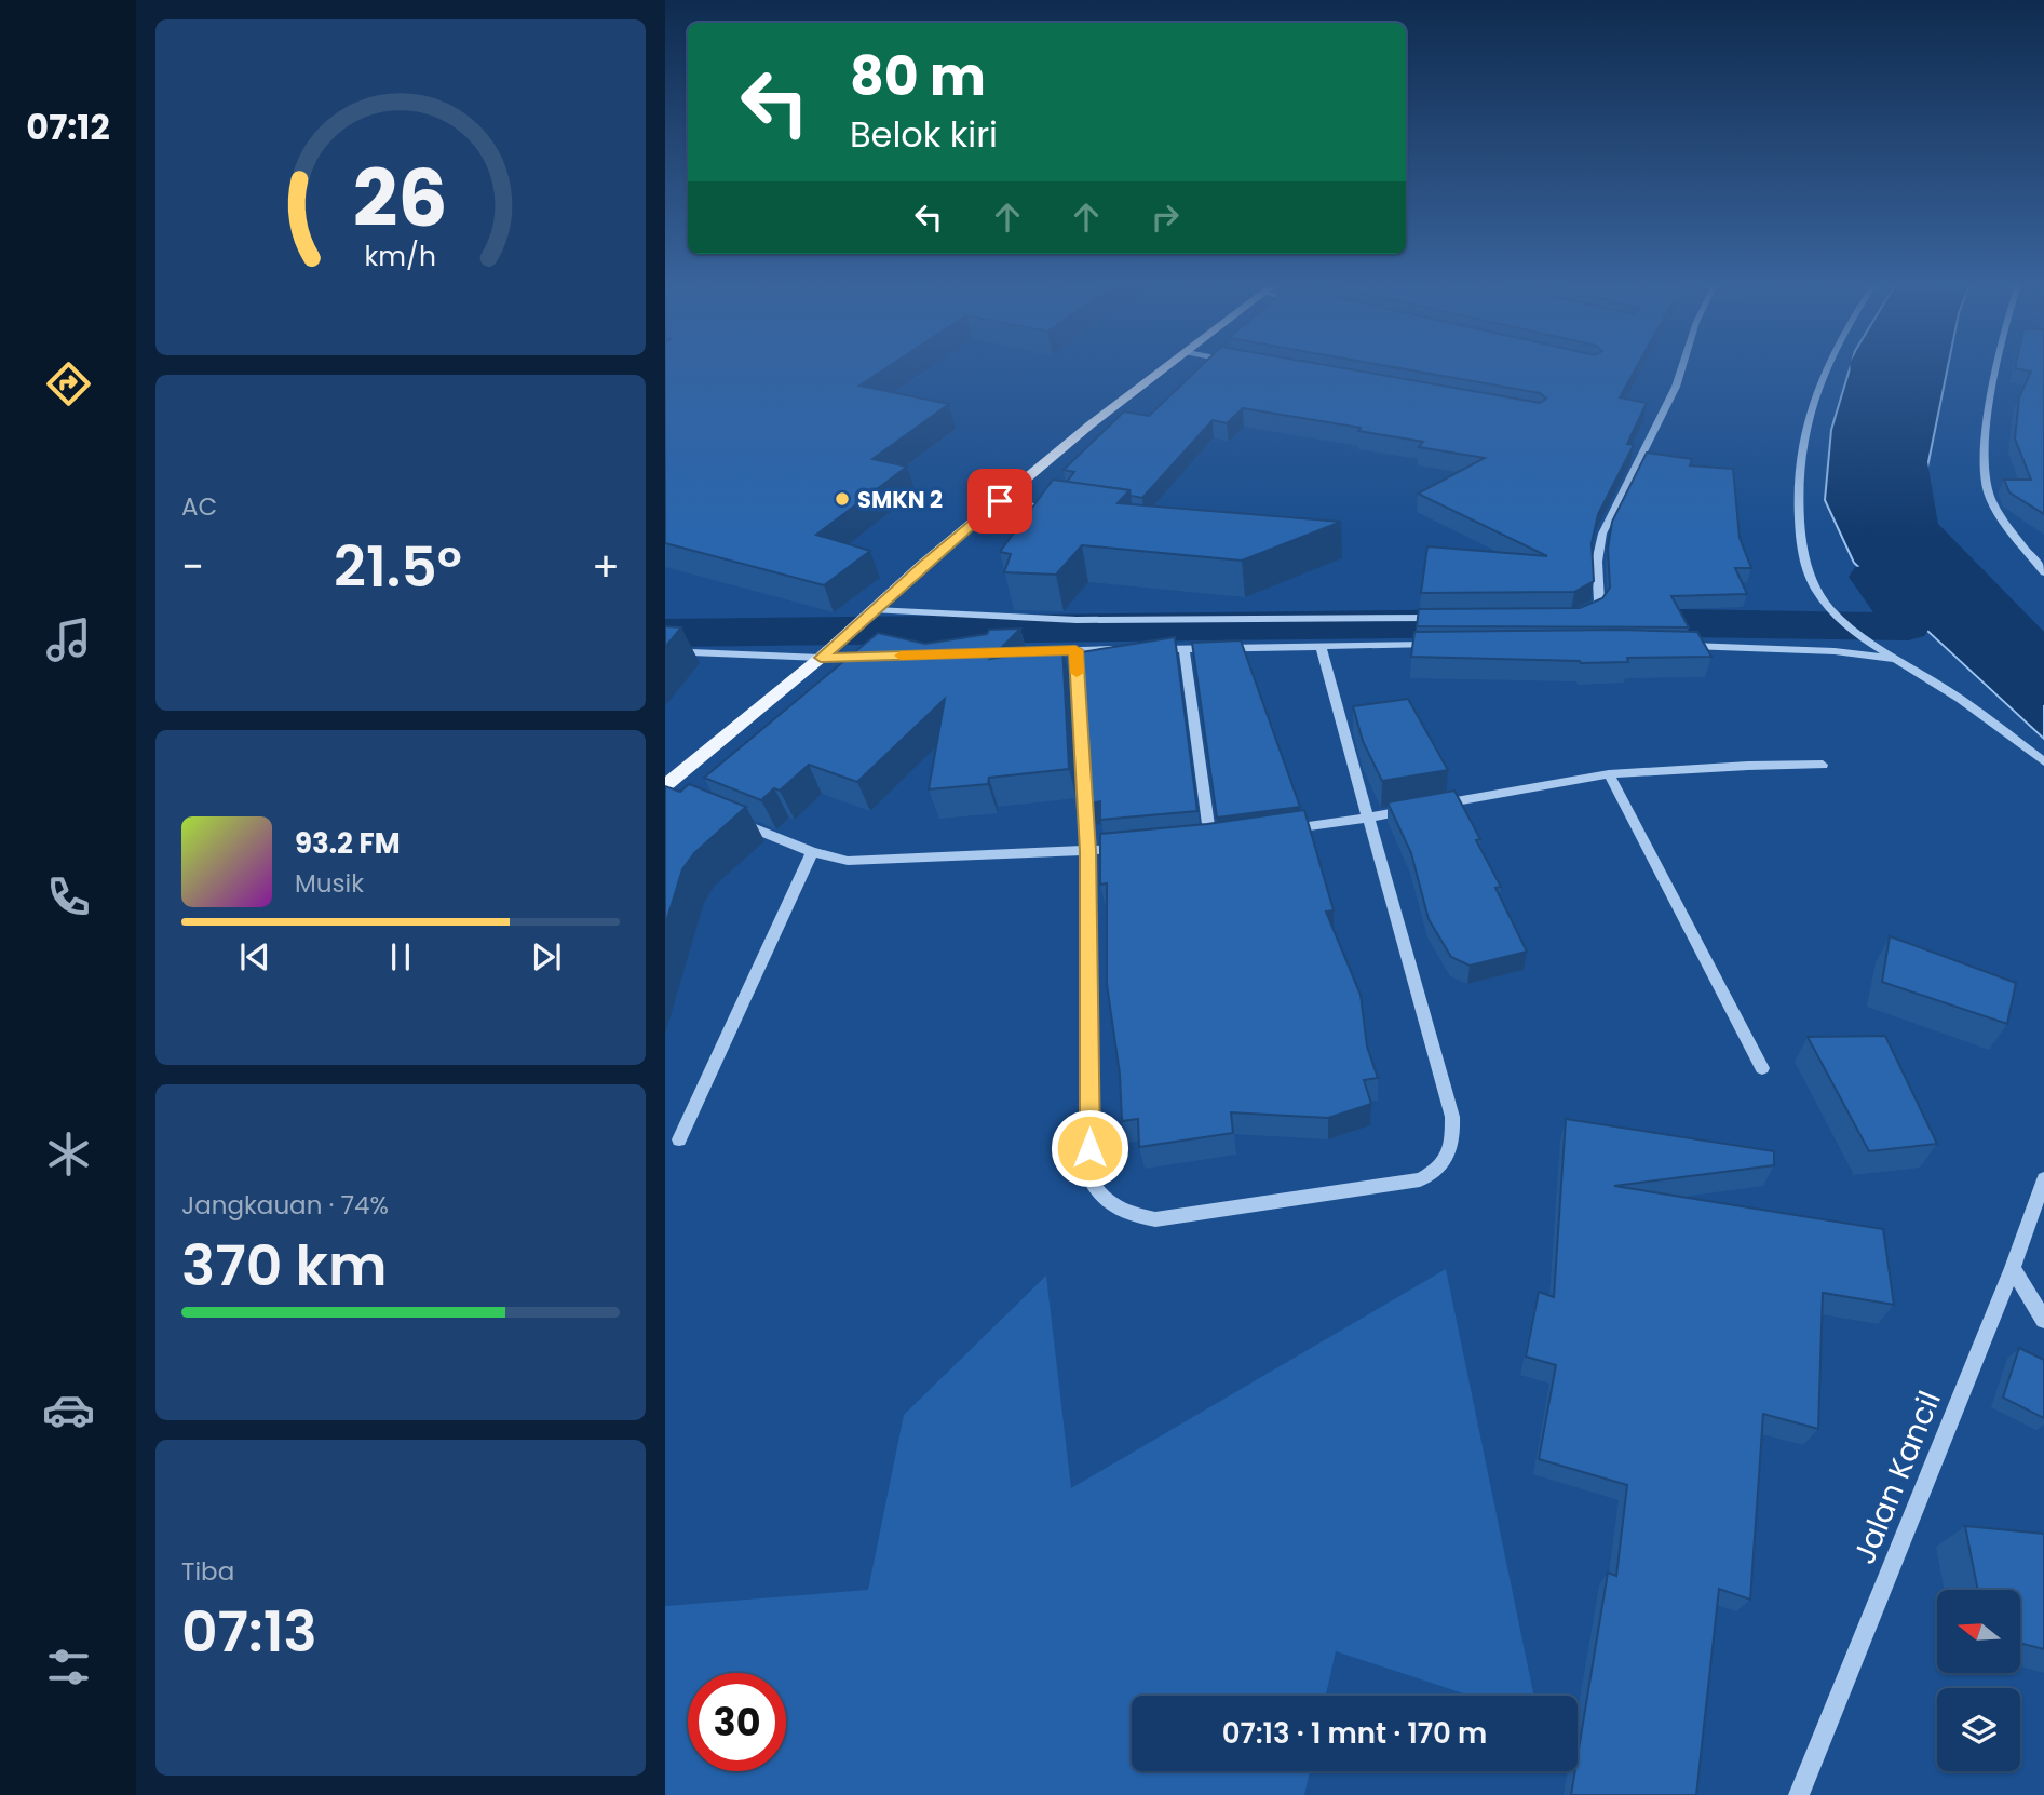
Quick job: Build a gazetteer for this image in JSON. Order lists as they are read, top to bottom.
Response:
{
  "streets": {
    "street": ["Jalan Kancil"]
  },
  "places": ["SMKN 2"],
  "north": "left",
  "page": {
    "tabs": "07:12",
    "turn": ["80 m", "Belok kiri"],
    "tile": [
      "AC",
      ["Jangkauan · 74%", "370 km"],
      ["Tiba", "07:13"]
    ],
    "heat": ["−", "21.5°", "+"],
    "song": ["93.2 FM", "Musik"],
    "limit": "30",
    "trip": "07:13 · 1 mnt · 170 m",
    "gauge": ["26", "km/h"]
  }
}
